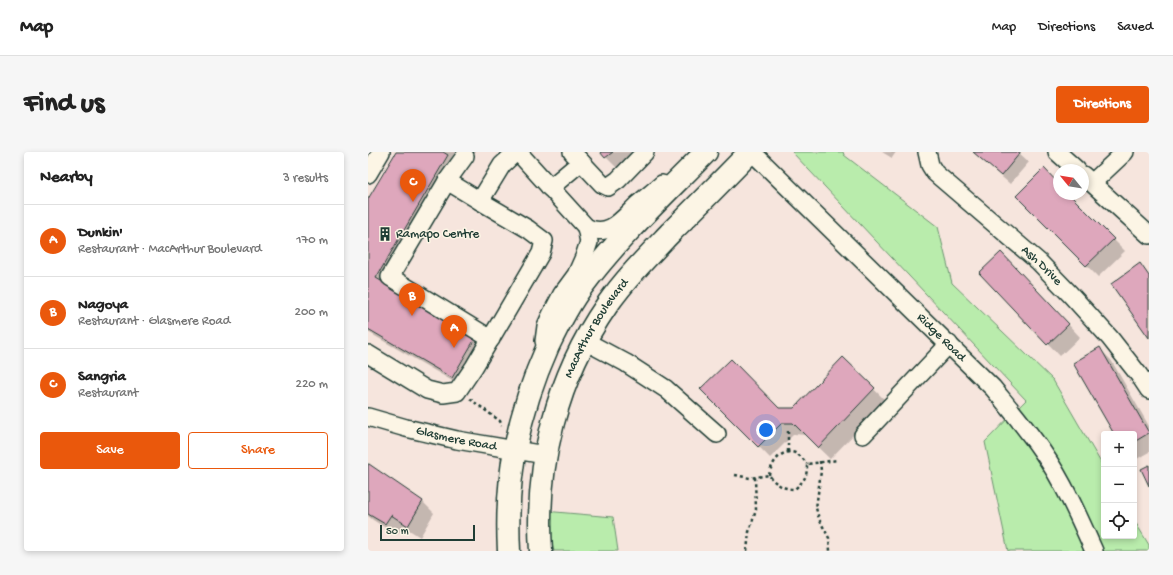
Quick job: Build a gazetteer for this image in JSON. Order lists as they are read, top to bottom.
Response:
{
  "streets": {
    "main road": ["MacArthur Boulevard"],
    "street": ["Ash Drive", "Ridge Road", "Glasmere Road"]
  },
  "crossings": [
    ["MacArthur Boulevard", "Ridge Road"],
    ["MacArthur Boulevard", "Glasmere Road"]
  ],
  "places": {
    "building": ["Ramapo Centre"]
  },
  "scale_bar": "50 m",
  "north": "top left",
  "page": {
    "header": "Map",
    "nav": ["Map", "Directions", "Saved"],
    "buttons": [
      "Directions",
      ["Save", "Share"]
    ],
    "title": "Find us",
    "heading": ["Nearby", "3 results"],
    "pins": ["C", "B", "A"],
    "list": [
      {
        "mark": "A",
        "name": "Dunkin'",
        "note": "Restaurant · MacArthur Boulevard",
        "value": "170 m"
      },
      {
        "mark": "B",
        "name": "Nagoya",
        "note": "Restaurant · Glasmere Road",
        "value": "200 m"
      },
      {
        "mark": "C",
        "name": "Sangria",
        "note": "Restaurant",
        "value": "220 m"
      }
    ],
    "map_buttons": ["+", "−"],
    "scale": "50 m"
  }
}
